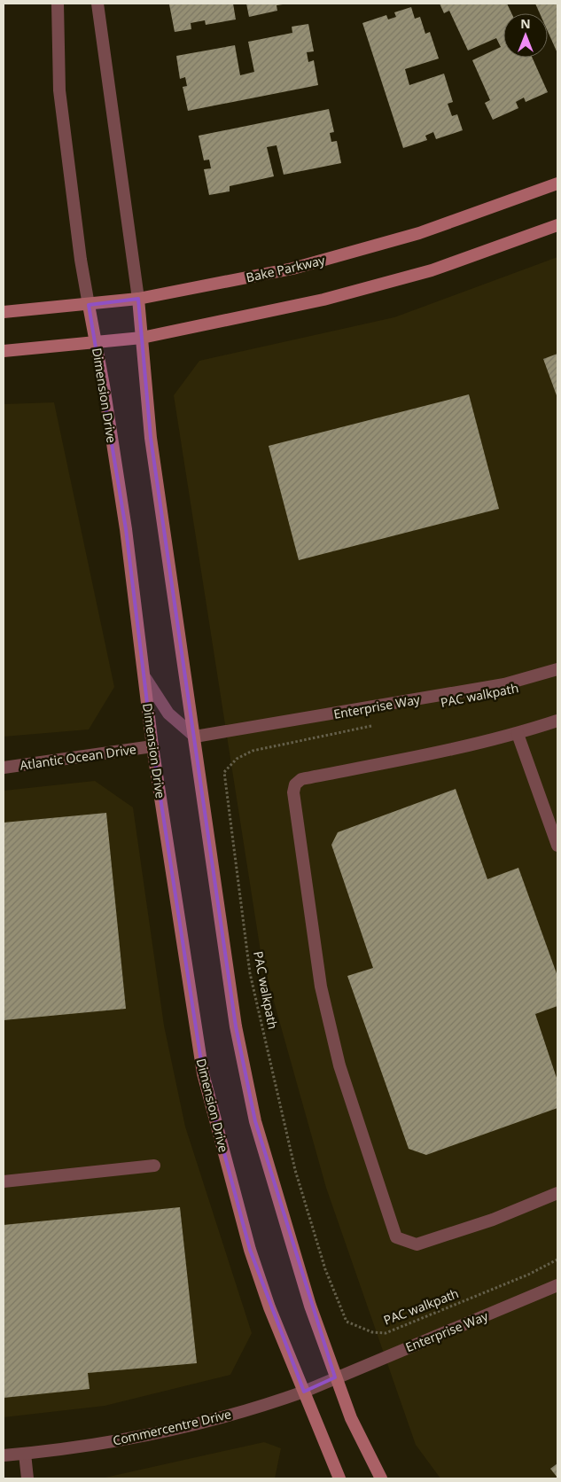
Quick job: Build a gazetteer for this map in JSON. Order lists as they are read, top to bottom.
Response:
{
  "streets": {
    "main road": ["Bake Parkway", "Dimension Drive"],
    "street": ["Enterprise Way", "Atlantic Ocean Drive", "Commercentre Drive"],
    "path": ["PAC walkpath"]
  },
  "crossings": [
    ["Bake Parkway", "Dimension Drive"],
    ["Dimension Drive", "Atlantic Ocean Drive"],
    ["Dimension Drive", "Commercentre Drive"],
    ["Enterprise Way", "Commercentre Drive"]
  ],
  "north": "top"
}
